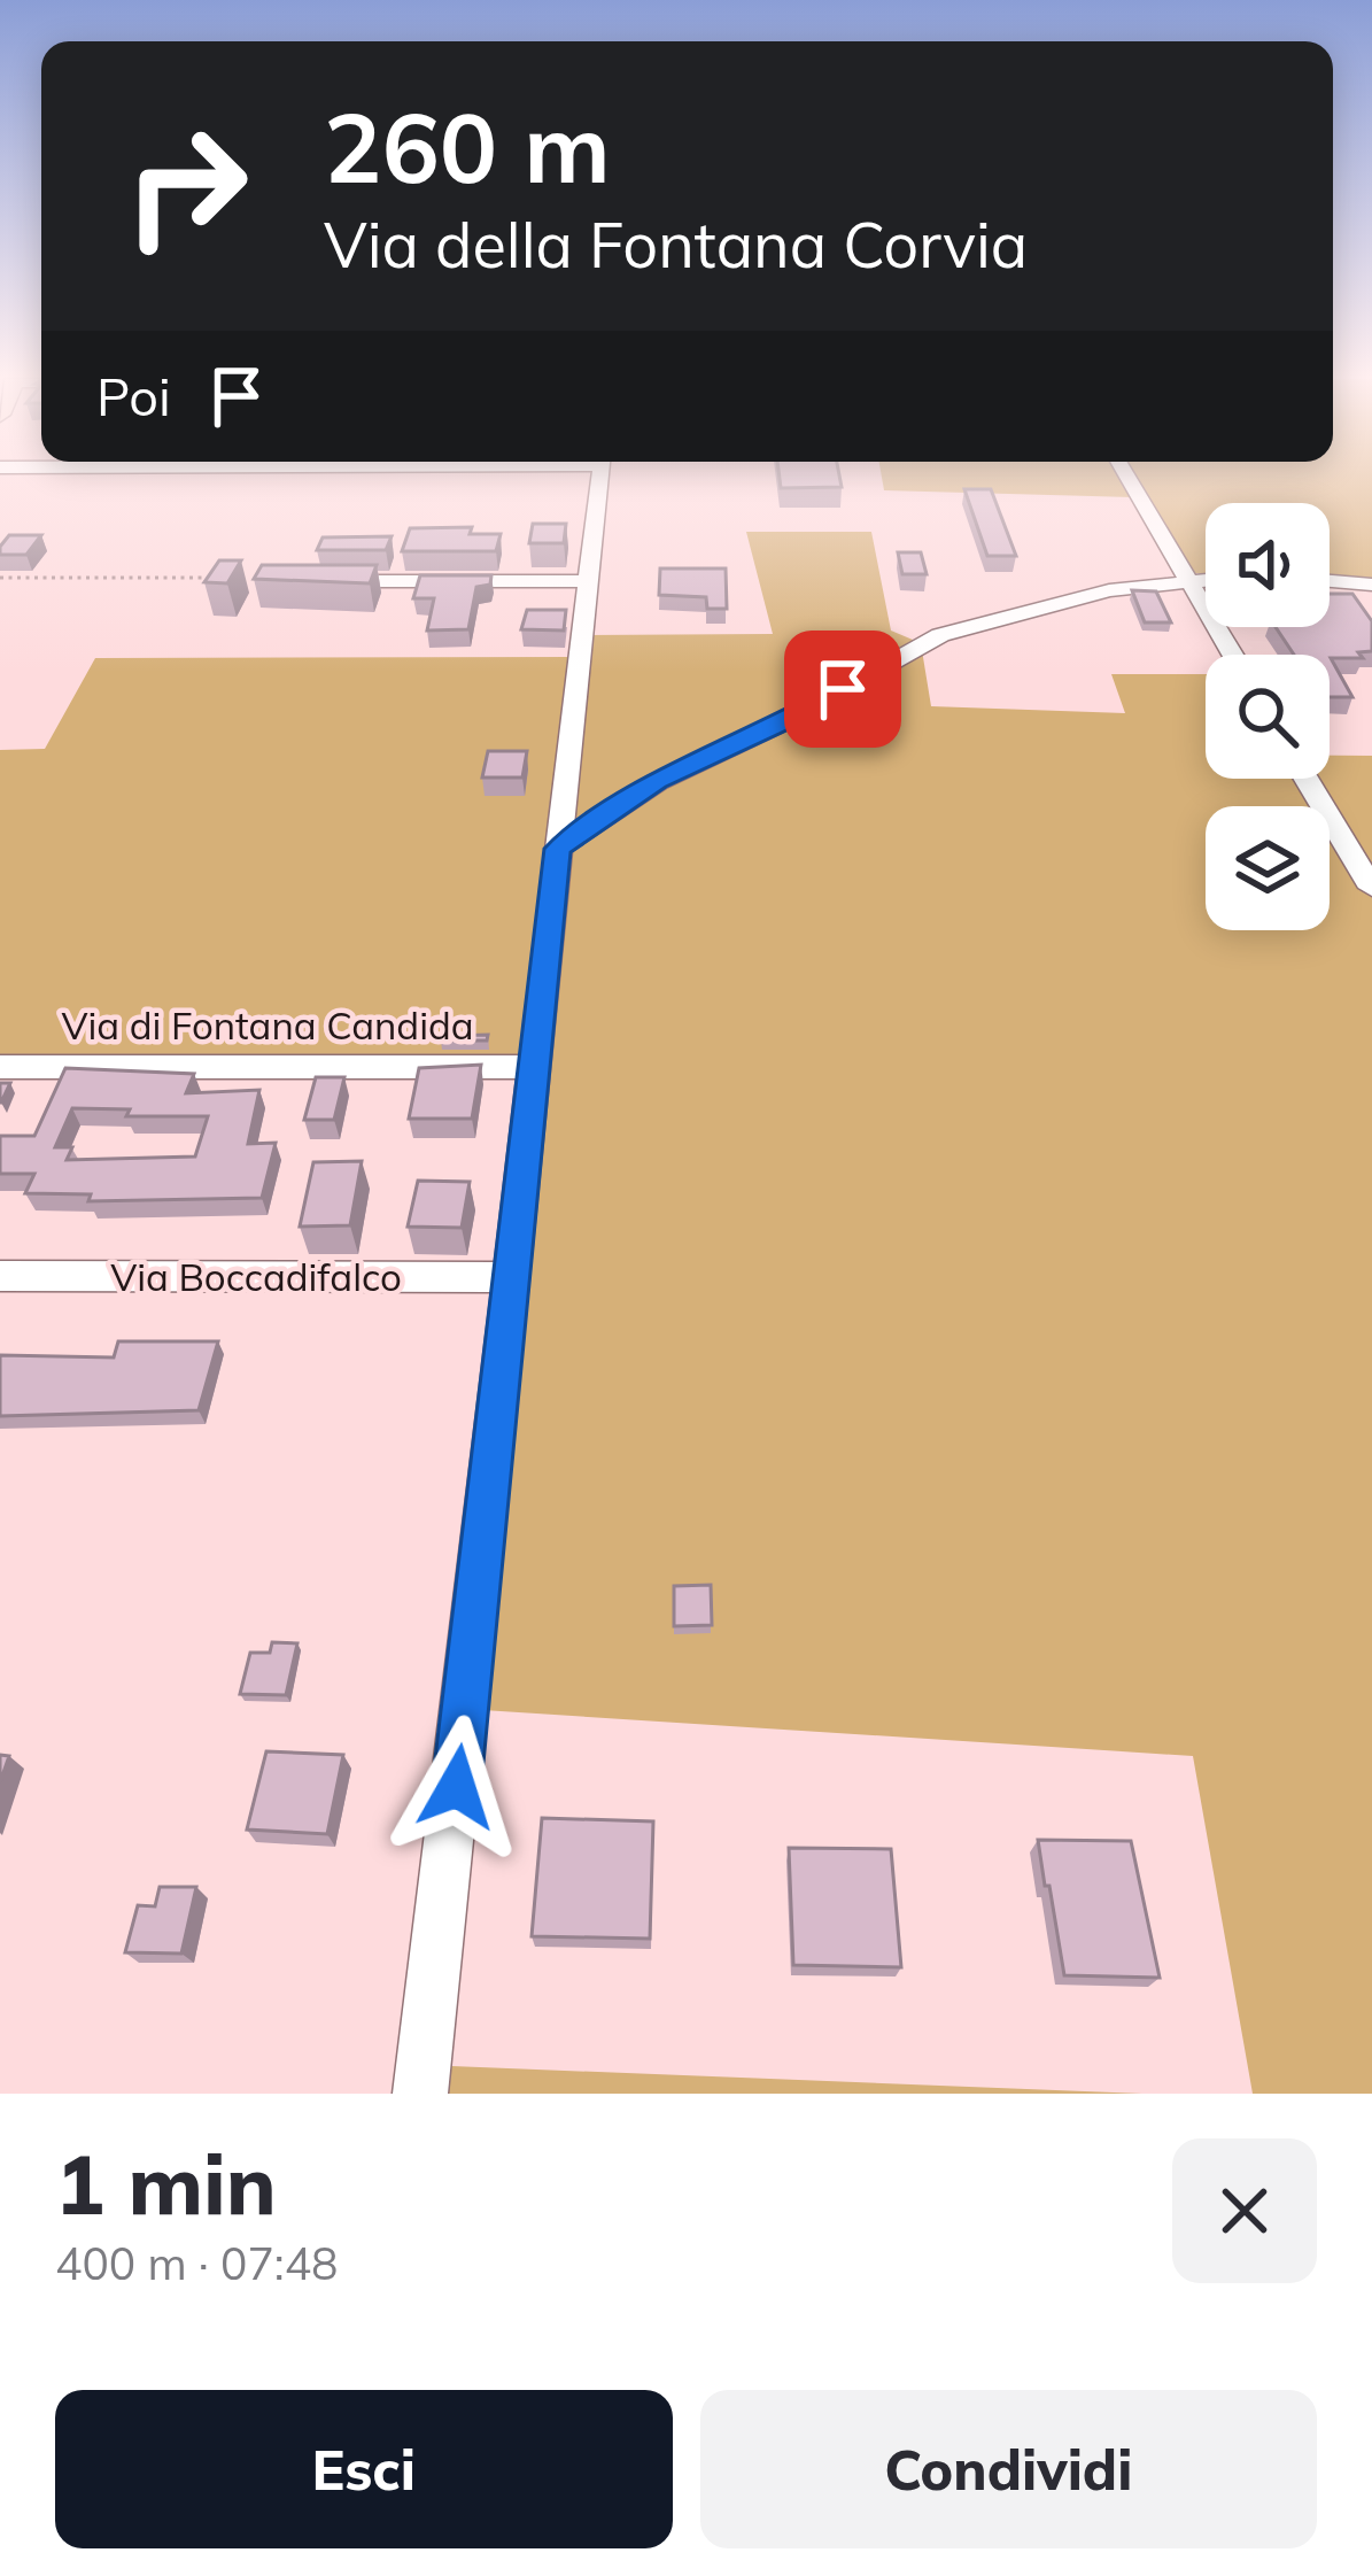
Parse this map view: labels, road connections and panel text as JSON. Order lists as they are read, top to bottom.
{
  "streets": {
    "street": ["Via di Fontana Candida", "Via Boccadifalco"]
  },
  "page": {
    "turn": ["260 m", "Via della Fontana Corvia"],
    "then": "Poi",
    "heading": ["1 min", "400 m · 07:48"],
    "buttons": ["Esci", "Condividi"]
  }
}
